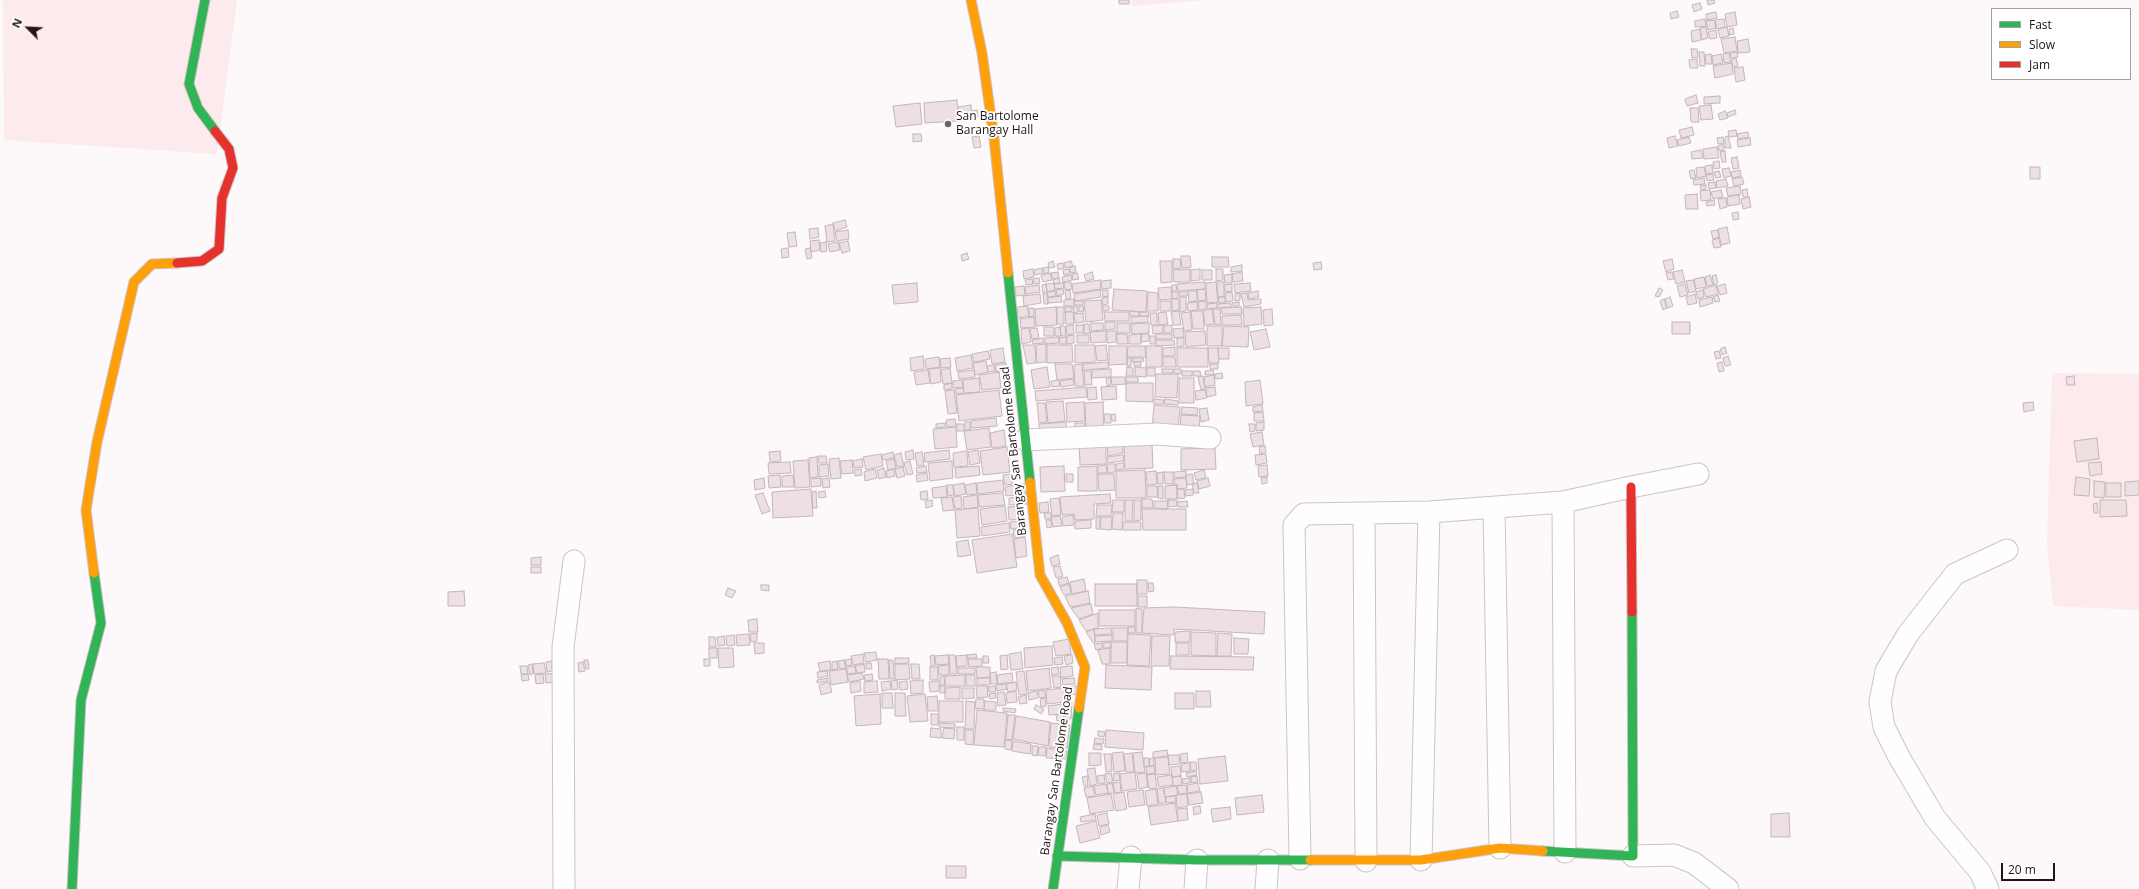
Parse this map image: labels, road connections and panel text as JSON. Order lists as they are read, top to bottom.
{
  "streets": {
    "street": ["Barangay San Bartolome Road"]
  },
  "places": ["San Bartolome Barangay Hall"],
  "legend": ["Fast", "Slow", "Jam"],
  "scale_bar": "20 m",
  "north": "top left"
}
